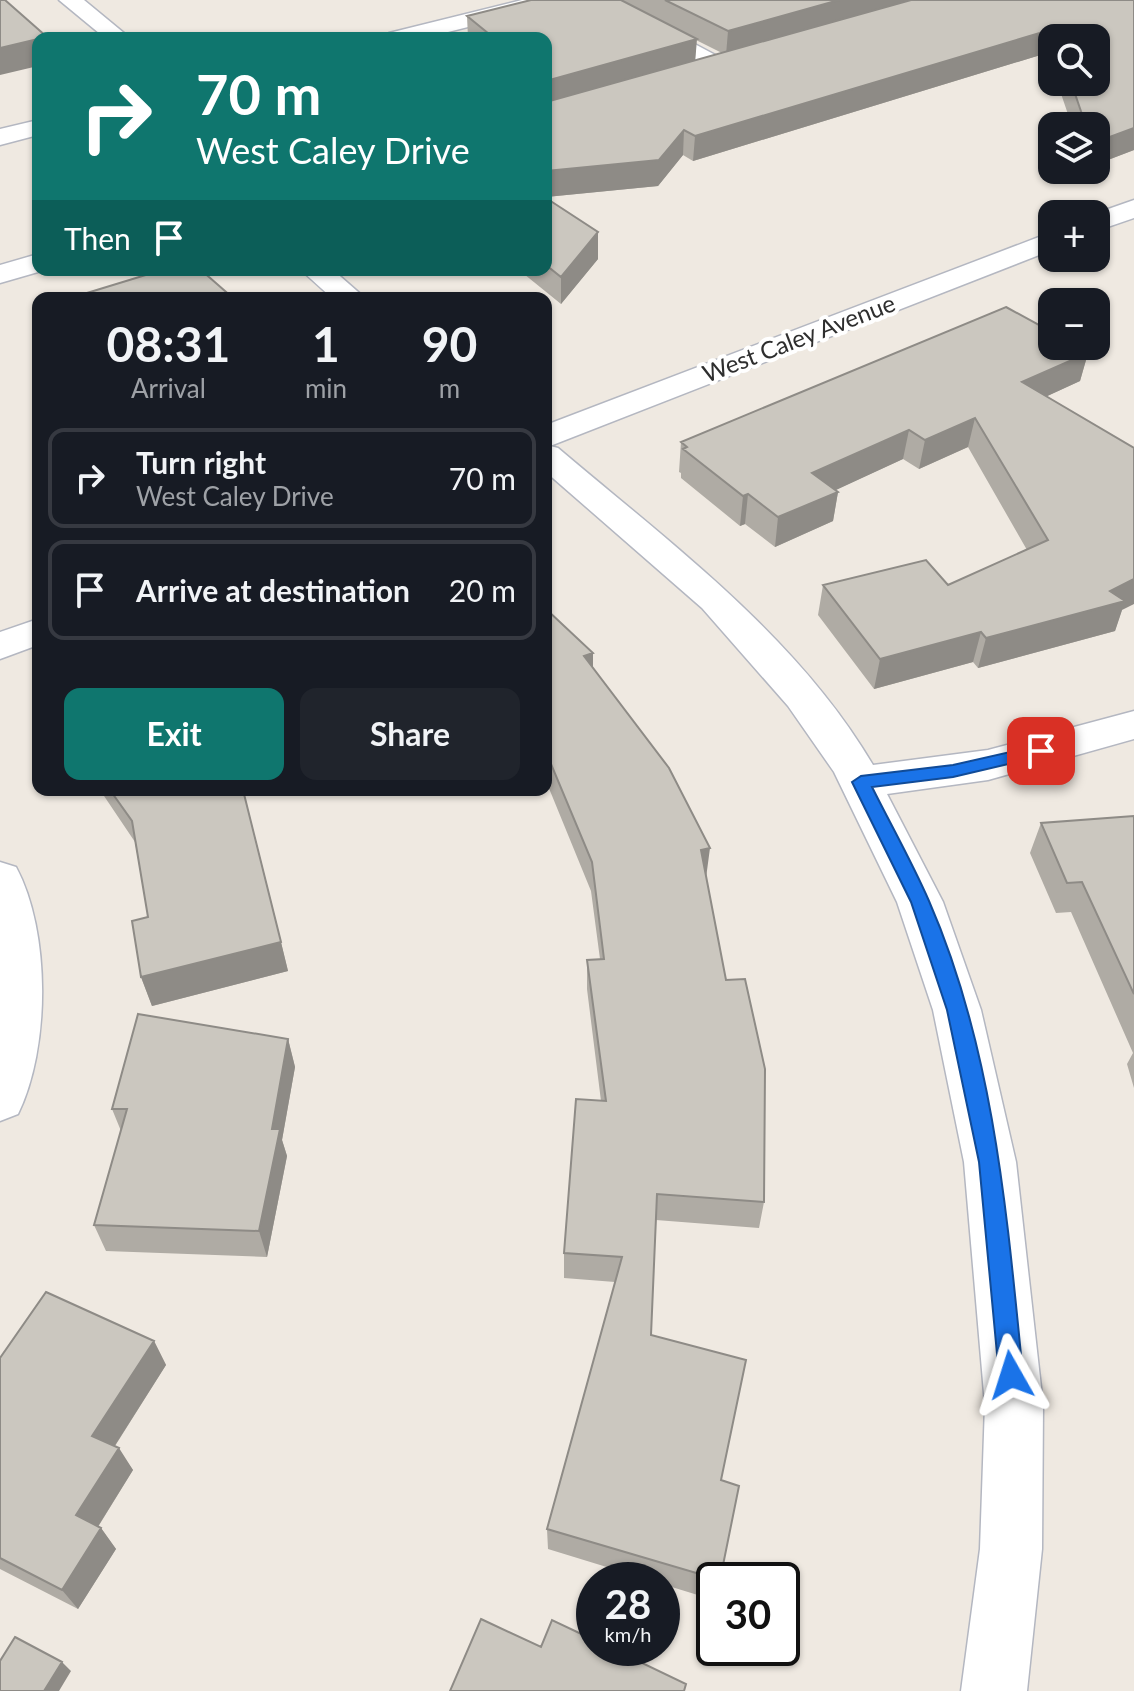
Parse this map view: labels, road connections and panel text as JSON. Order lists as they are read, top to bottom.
{
  "streets": {
    "street": ["West Caley Avenue"]
  },
  "page": {
    "map_buttons": ["+", "−"],
    "turn": ["70 m", "West Caley Drive"],
    "then": "Then",
    "eta": [
      "08:31",
      "Arrival",
      "1",
      "min",
      "90",
      "m"
    ],
    "list": [
      {
        "name": "Turn right",
        "note": "West Caley Drive",
        "value": "70 m"
      },
      {
        "name": "Arrive at destination",
        "value": "20 m"
      }
    ],
    "buttons": ["Exit", "Share"],
    "speed": "28 km/h",
    "limit": "30"
  }
}
